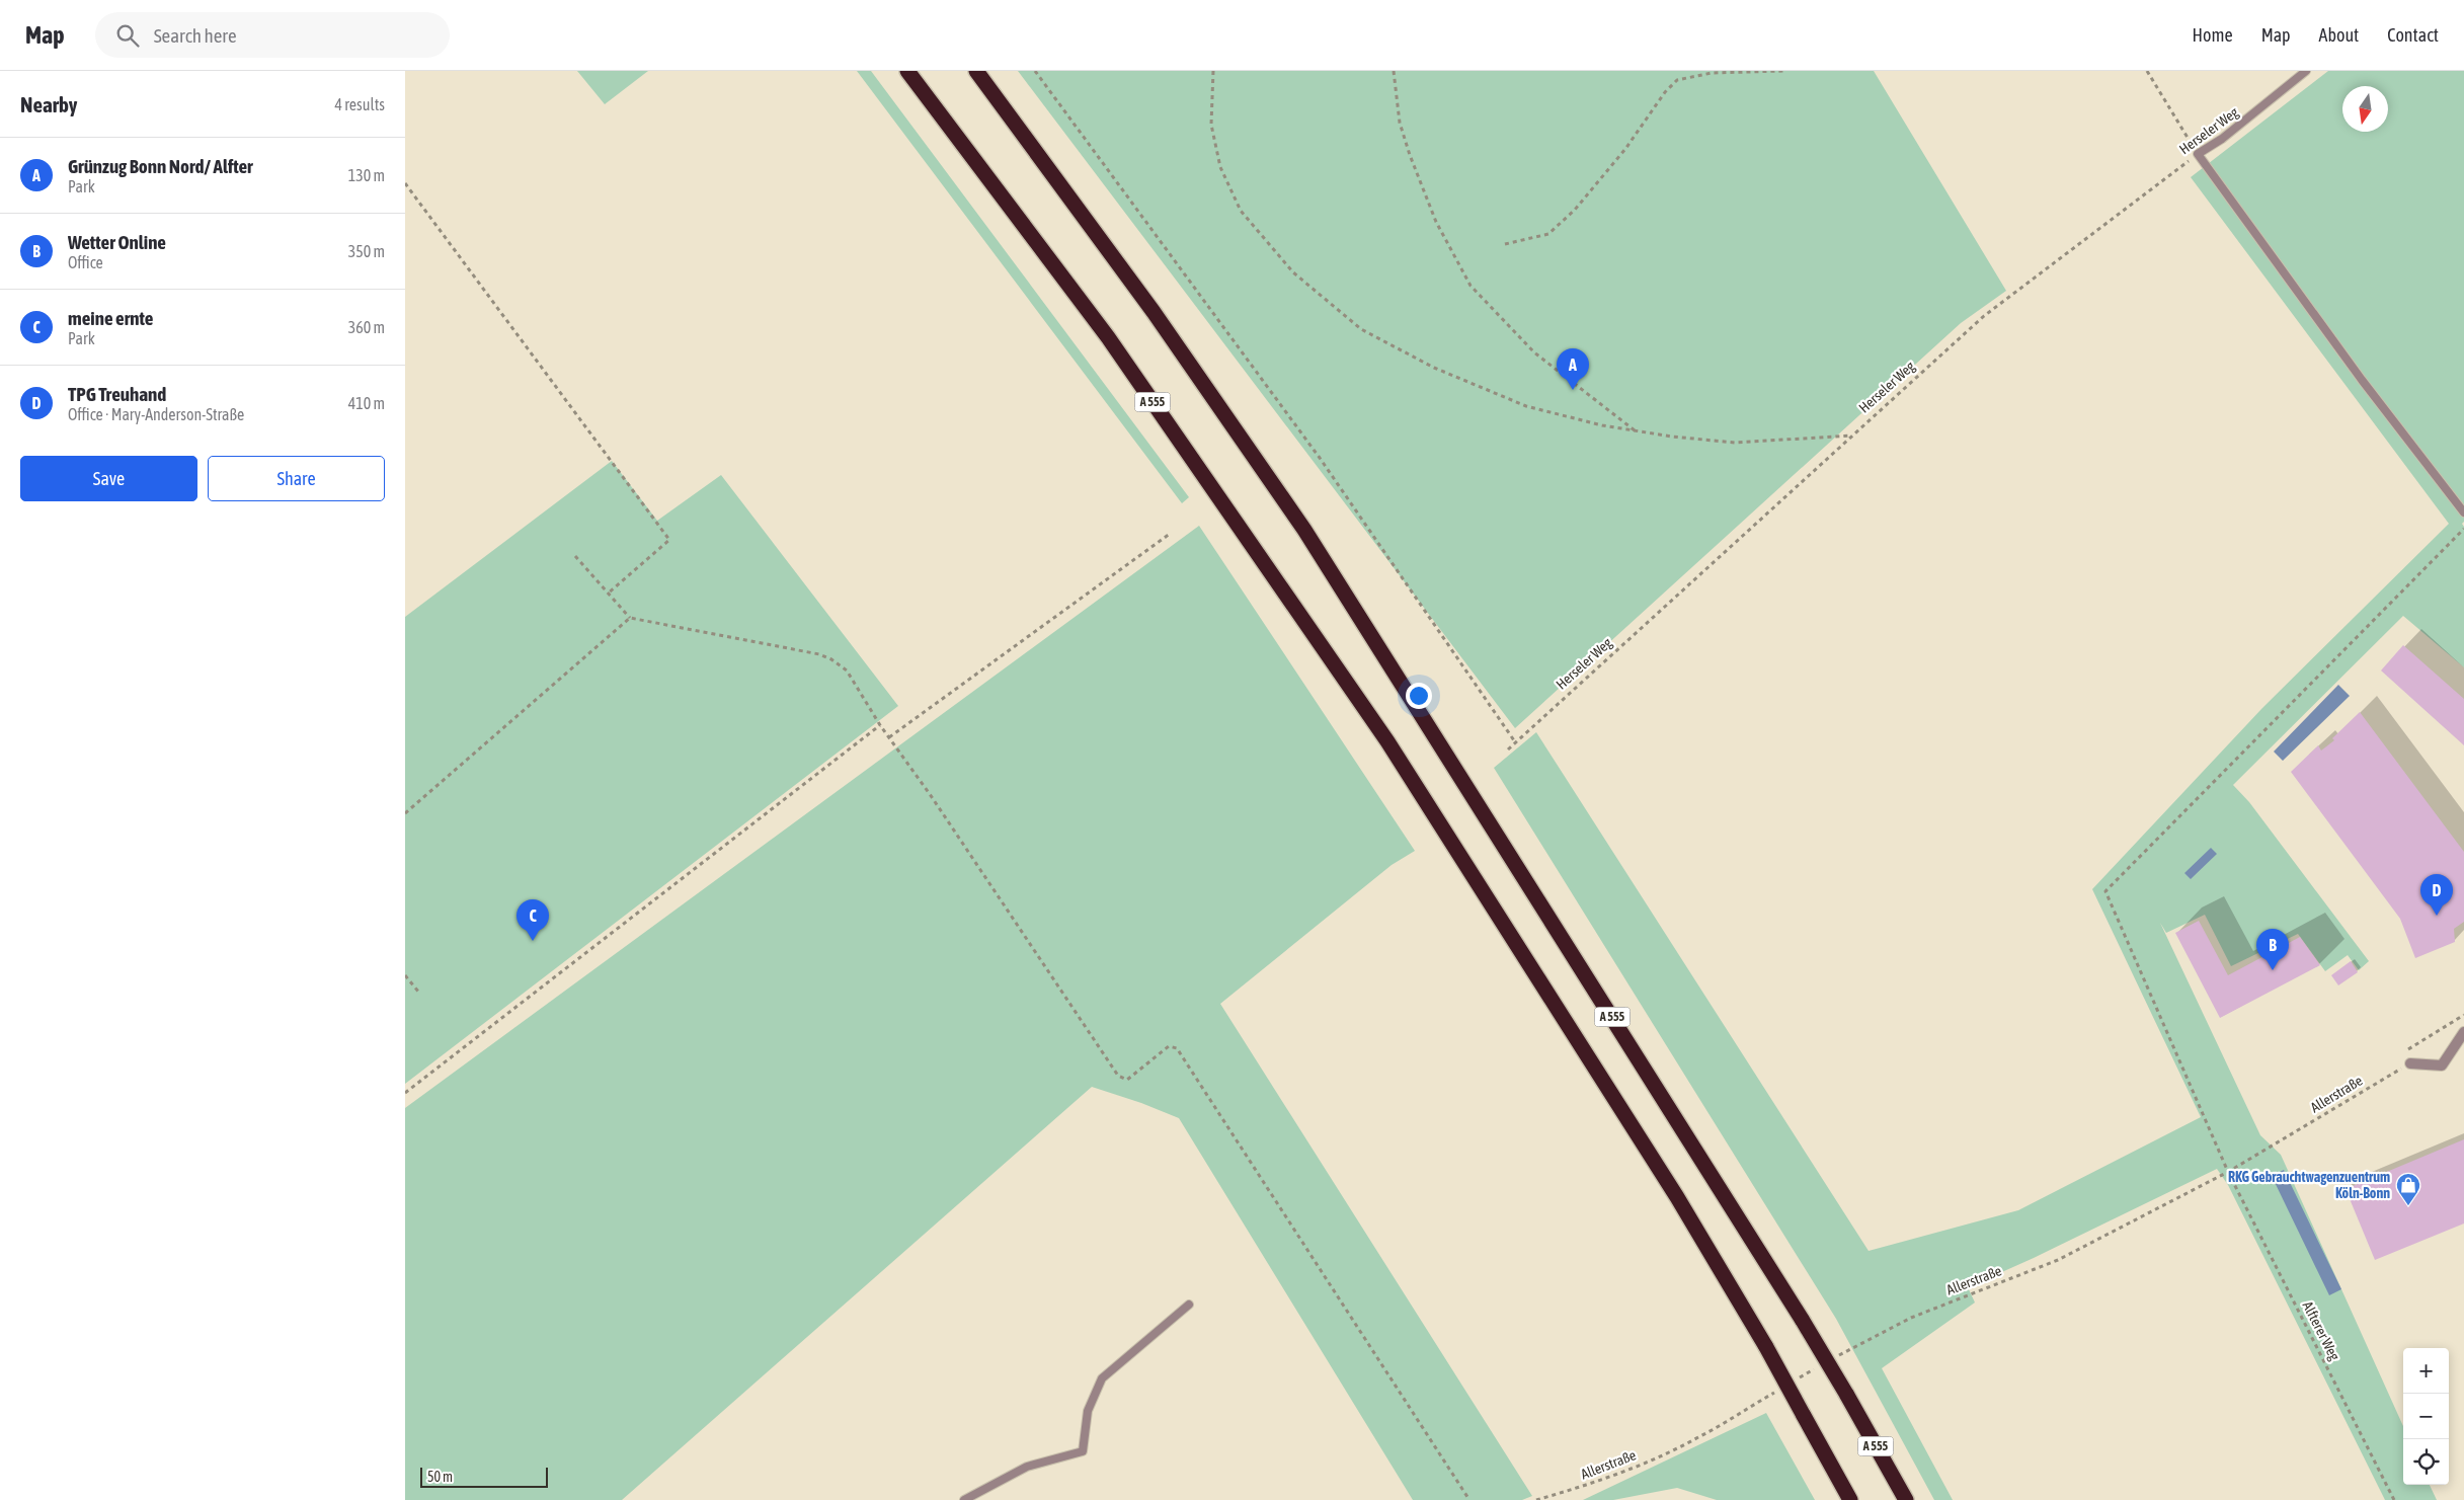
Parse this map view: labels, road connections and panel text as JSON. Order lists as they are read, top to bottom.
{
  "streets": {
    "highway": ["A 555"],
    "lane": ["Herseler Weg"],
    "path": ["Allerstraße", "Alfterer Weg"]
  },
  "crossings": [
    ["Allerstraße", "Alfterer Weg"]
  ],
  "places": {
    "shop": ["RKG Gebrauchtwagenzuentrum Köln-Bonn"]
  },
  "scale_bar": "50 m",
  "north": "bottom",
  "page": {
    "header": "Map",
    "search": "Search here",
    "nav": [
      "Home",
      "Map",
      "About",
      "Contact"
    ],
    "heading": ["Nearby", "4 results"],
    "list": [
      {
        "mark": "A",
        "name": "Grünzug Bonn Nord/ Alfter",
        "note": "Park",
        "value": "130 m"
      },
      {
        "mark": "B",
        "name": "Wetter Online",
        "note": "Office",
        "value": "350 m"
      },
      {
        "mark": "C",
        "name": "meine ernte",
        "note": "Park",
        "value": "360 m"
      },
      {
        "mark": "D",
        "name": "TPG Treuhand",
        "note": "Office · Mary-Anderson-Straße",
        "value": "410 m"
      }
    ],
    "pins": [
      "A",
      "D",
      "C",
      "B"
    ],
    "buttons": ["Save", "Share"],
    "map_buttons": ["+", "−"],
    "scale": "50 m"
  }
}
